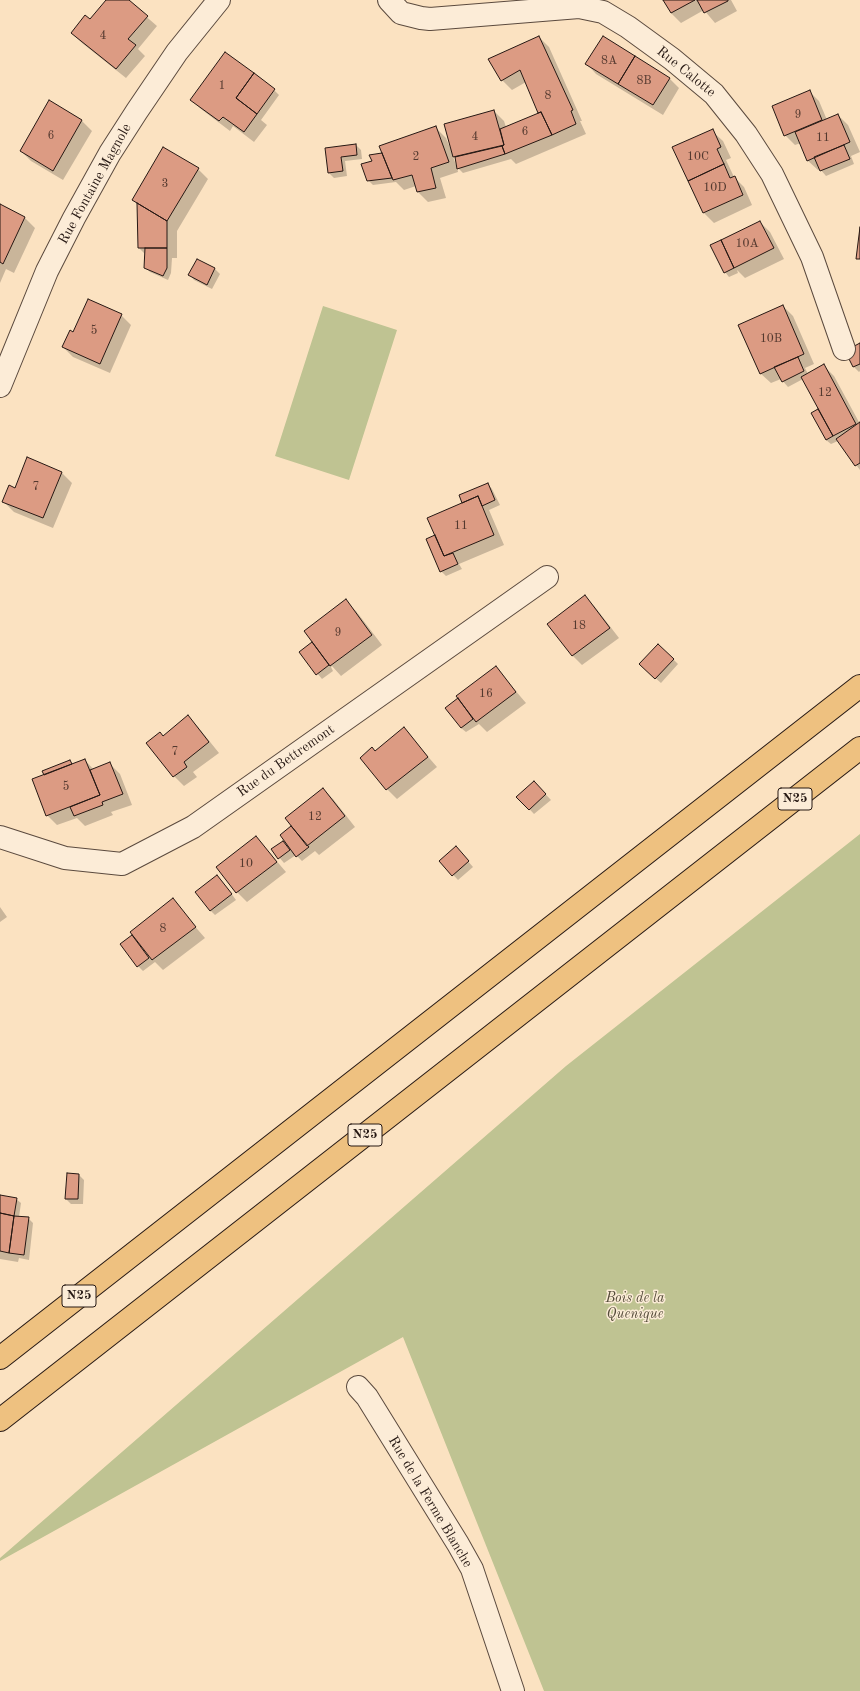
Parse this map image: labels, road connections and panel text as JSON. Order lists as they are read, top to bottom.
{
  "streets": {
    "highway": ["N25"],
    "street": [
      "Rue Calotte",
      "Rue Fontaine Magnole",
      "Rue du Bettremont",
      "Rue de la Ferme Blanche"
    ]
  },
  "parks": ["Bois de la Quenique"],
  "house_numbers": [
    "4",
    "8A",
    "8B",
    "1",
    "8",
    "9",
    "6",
    "6",
    "4",
    "11",
    "2",
    "10C",
    "3",
    "10D",
    "10A",
    "5",
    "10B",
    "12",
    "7",
    "11",
    "18",
    "9",
    "16",
    "7",
    "5",
    "12",
    "10",
    "8"
  ]
}
